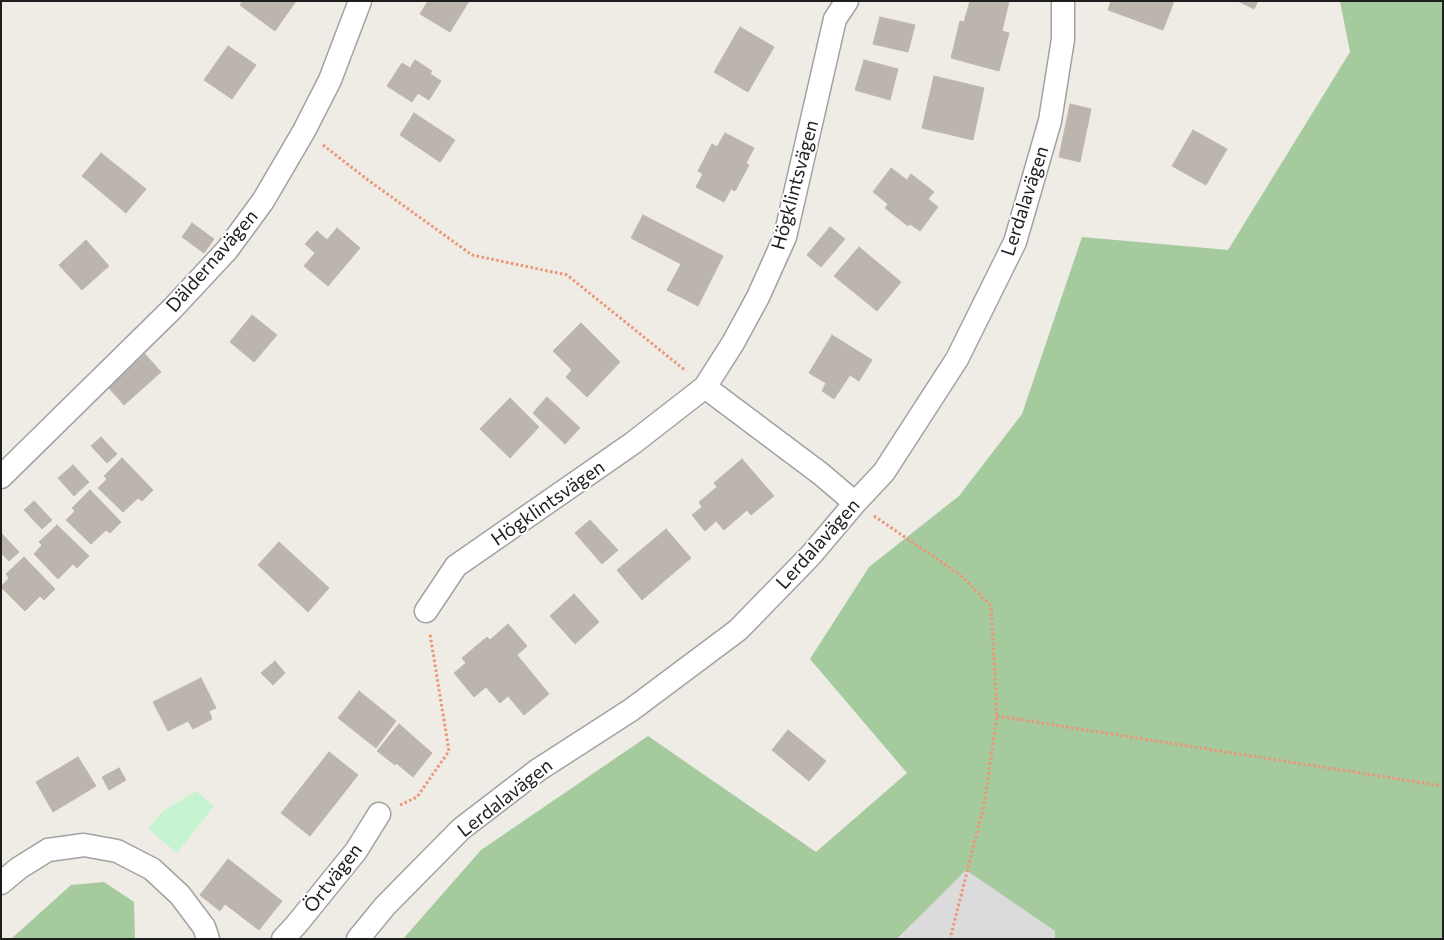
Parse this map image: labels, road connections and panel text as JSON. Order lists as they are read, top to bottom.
{
  "streets": {
    "street": [
      "Högklintsvägen",
      "Lerdalavägen",
      "Däldernavägen",
      "Örtvägen"
    ]
  }
}
